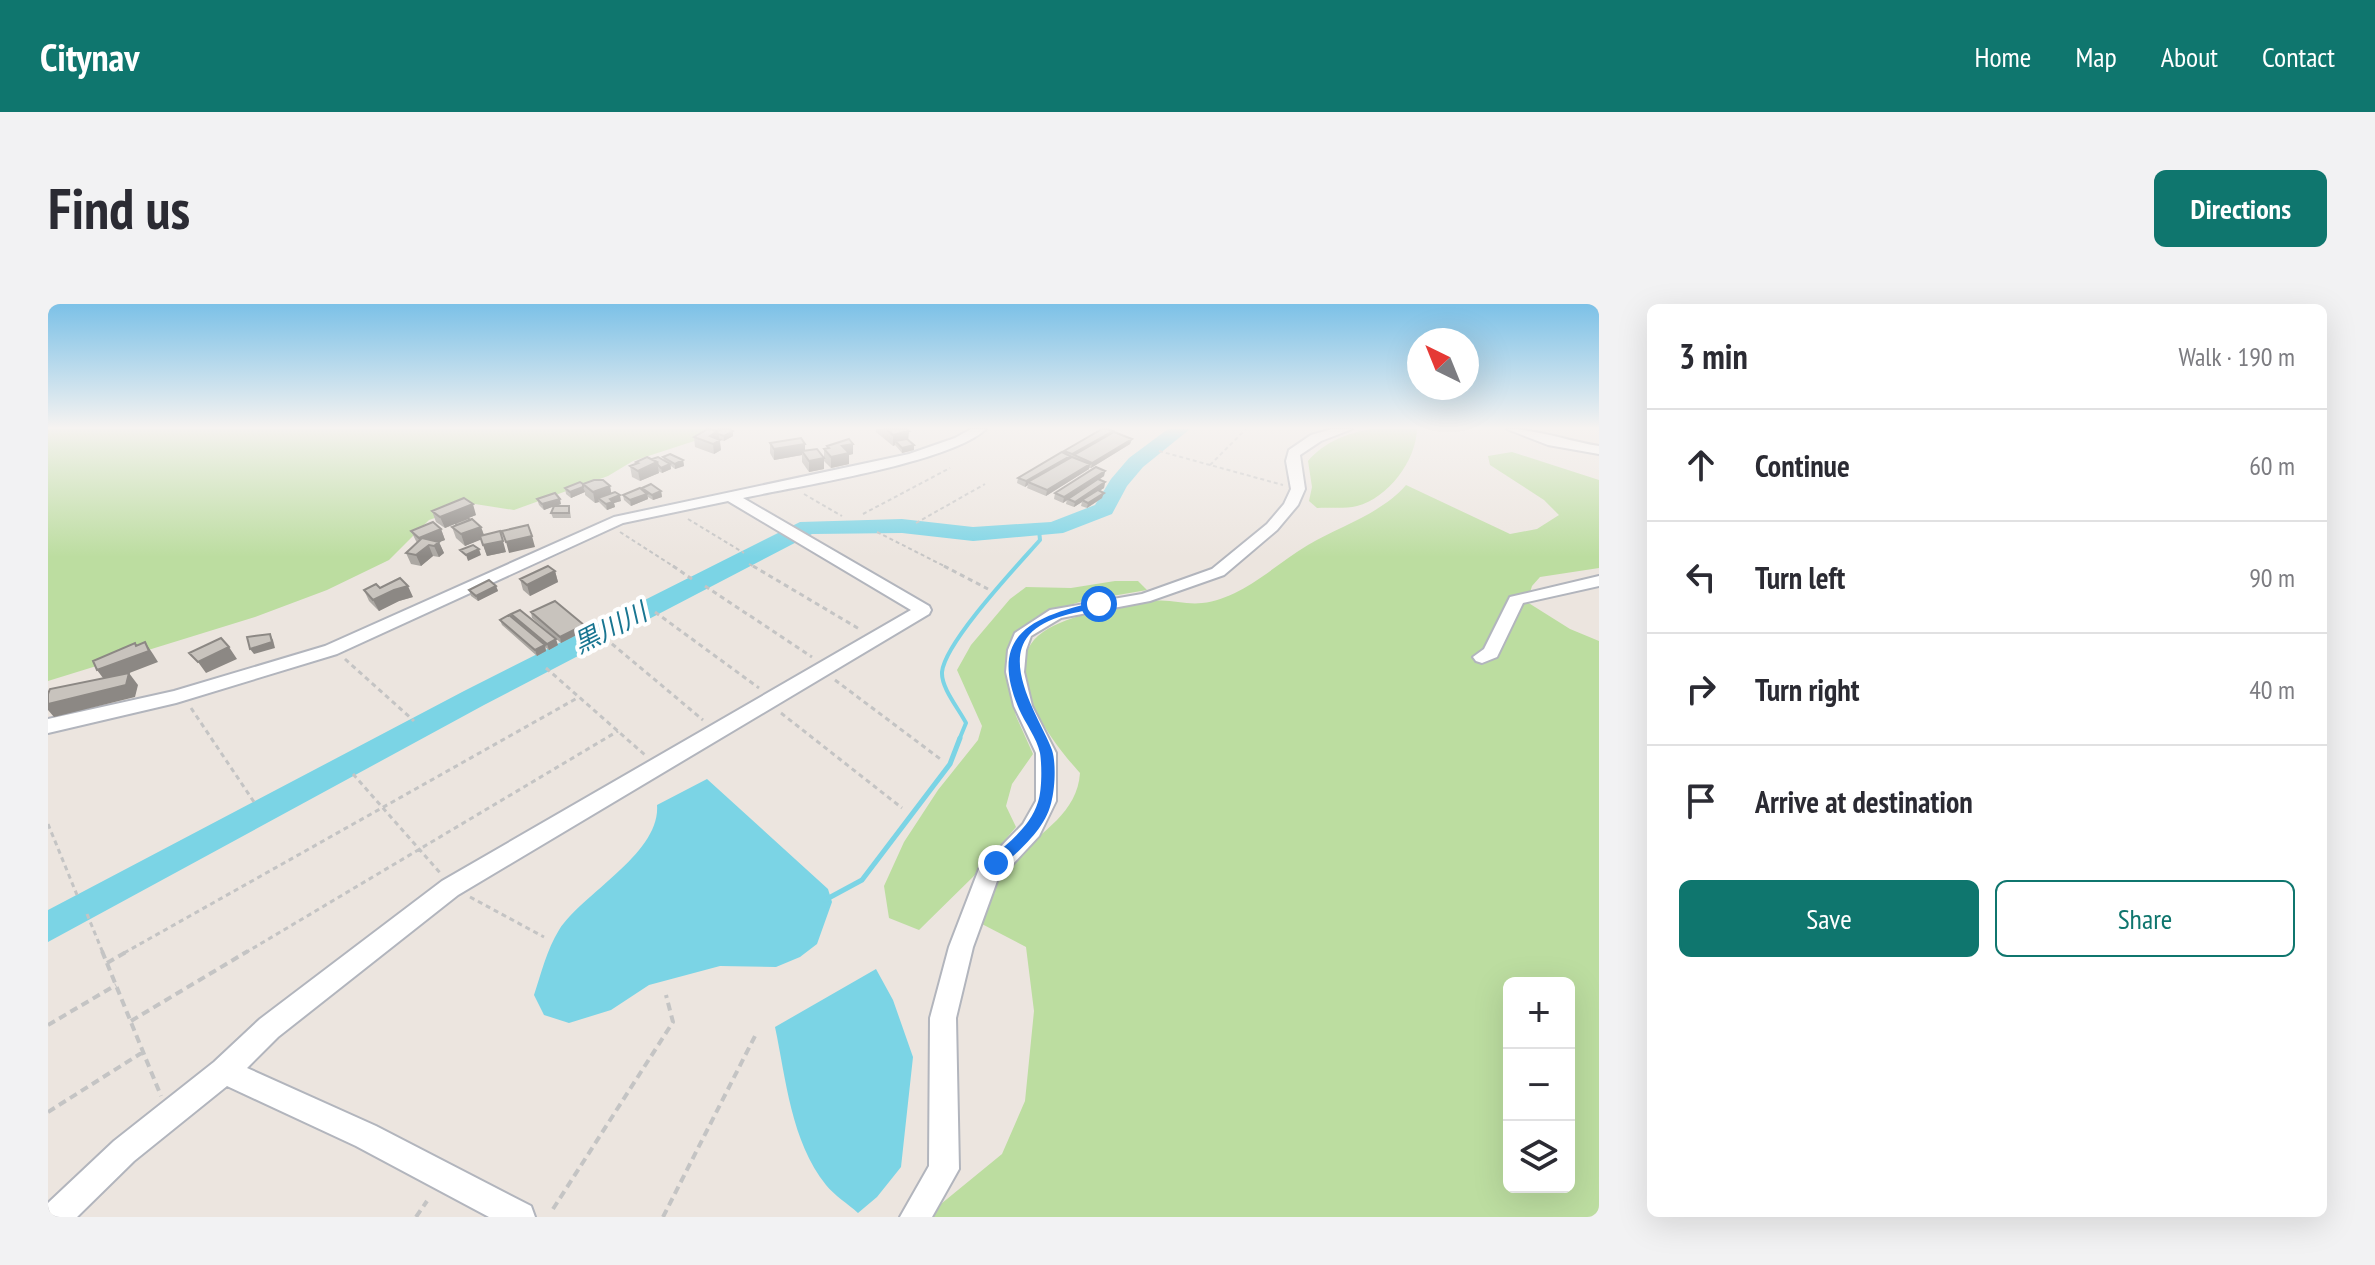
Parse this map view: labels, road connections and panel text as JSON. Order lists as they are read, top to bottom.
{
  "water": ["黒川川"],
  "north": "top left",
  "page": {
    "header": "Citynav",
    "nav": [
      "Home",
      "Map",
      "About",
      "Contact"
    ],
    "buttons": [
      "Directions",
      ["Save", "Share"]
    ],
    "title": "Find us",
    "heading": ["3 min", "Walk · 190 m"],
    "list": [
      ["Continue", "60 m"],
      ["Turn left", "90 m"],
      ["Turn right", "40 m"],
      "Arrive at destination"
    ],
    "map_buttons": ["+", "−"]
  }
}
